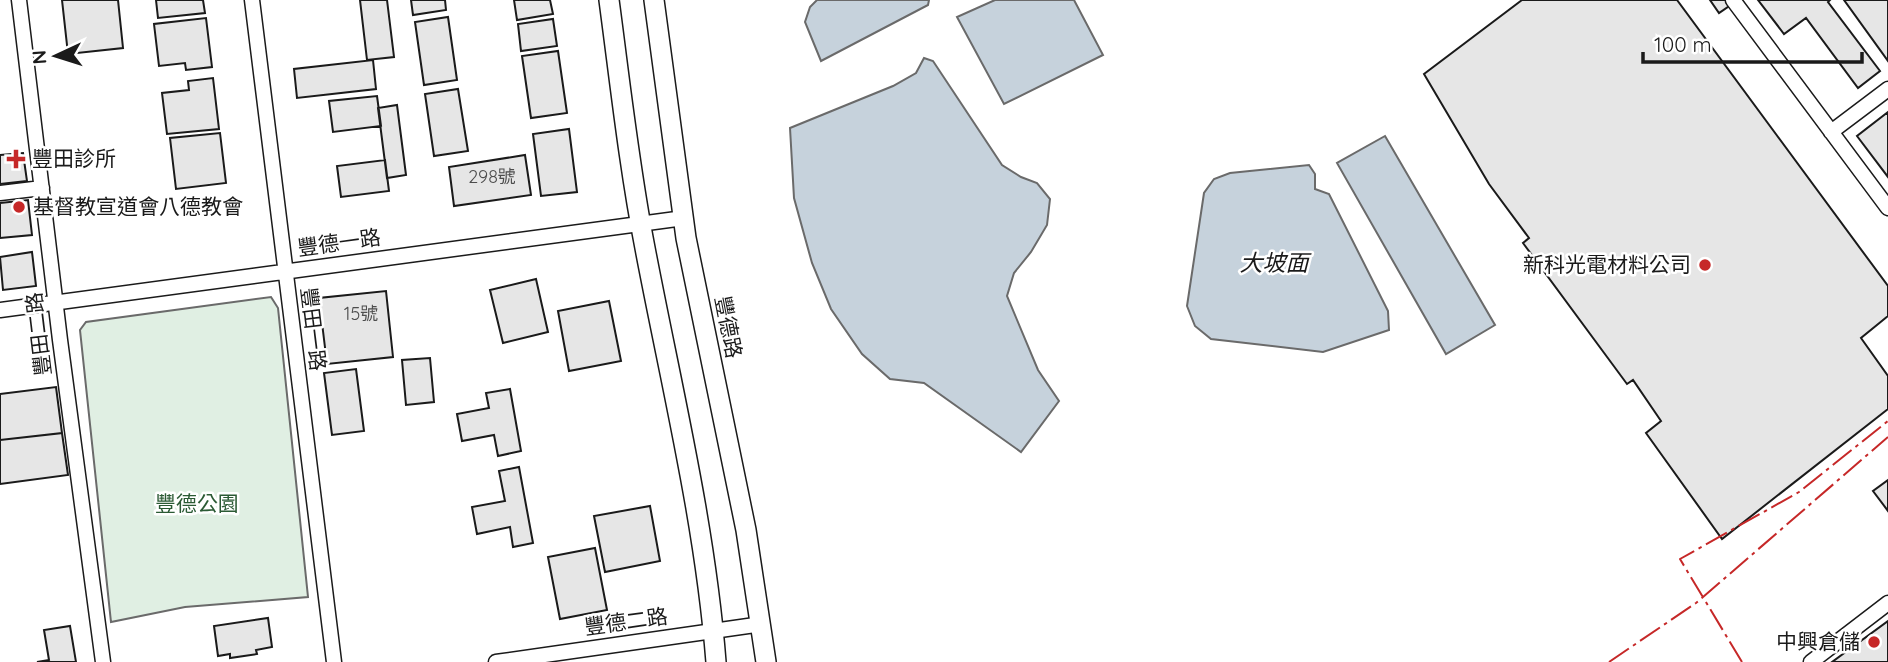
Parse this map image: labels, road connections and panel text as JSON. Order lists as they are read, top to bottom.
{
  "streets": {
    "main road": ["豐德路"],
    "street": [
      "豐德一路",
      "豐田一路",
      "豐田二路",
      "豐德二路"
    ]
  },
  "crossings": [
    ["豐德一路", "豐德路"],
    ["豐德一路", "豐田一路"],
    ["豐德一路", "豐田二路"],
    ["豐德路", "豐德二路"]
  ],
  "water": ["大坡面"],
  "parks": ["豐德公園"],
  "places": {
    "health": ["豐田診所"],
    "other": ["基督教宣道會八德教會", "新科光電材料公司", "中興倉儲"]
  },
  "house_numbers": ["298號", "15號"],
  "scale_bar": "100 m",
  "north": "left"
}
